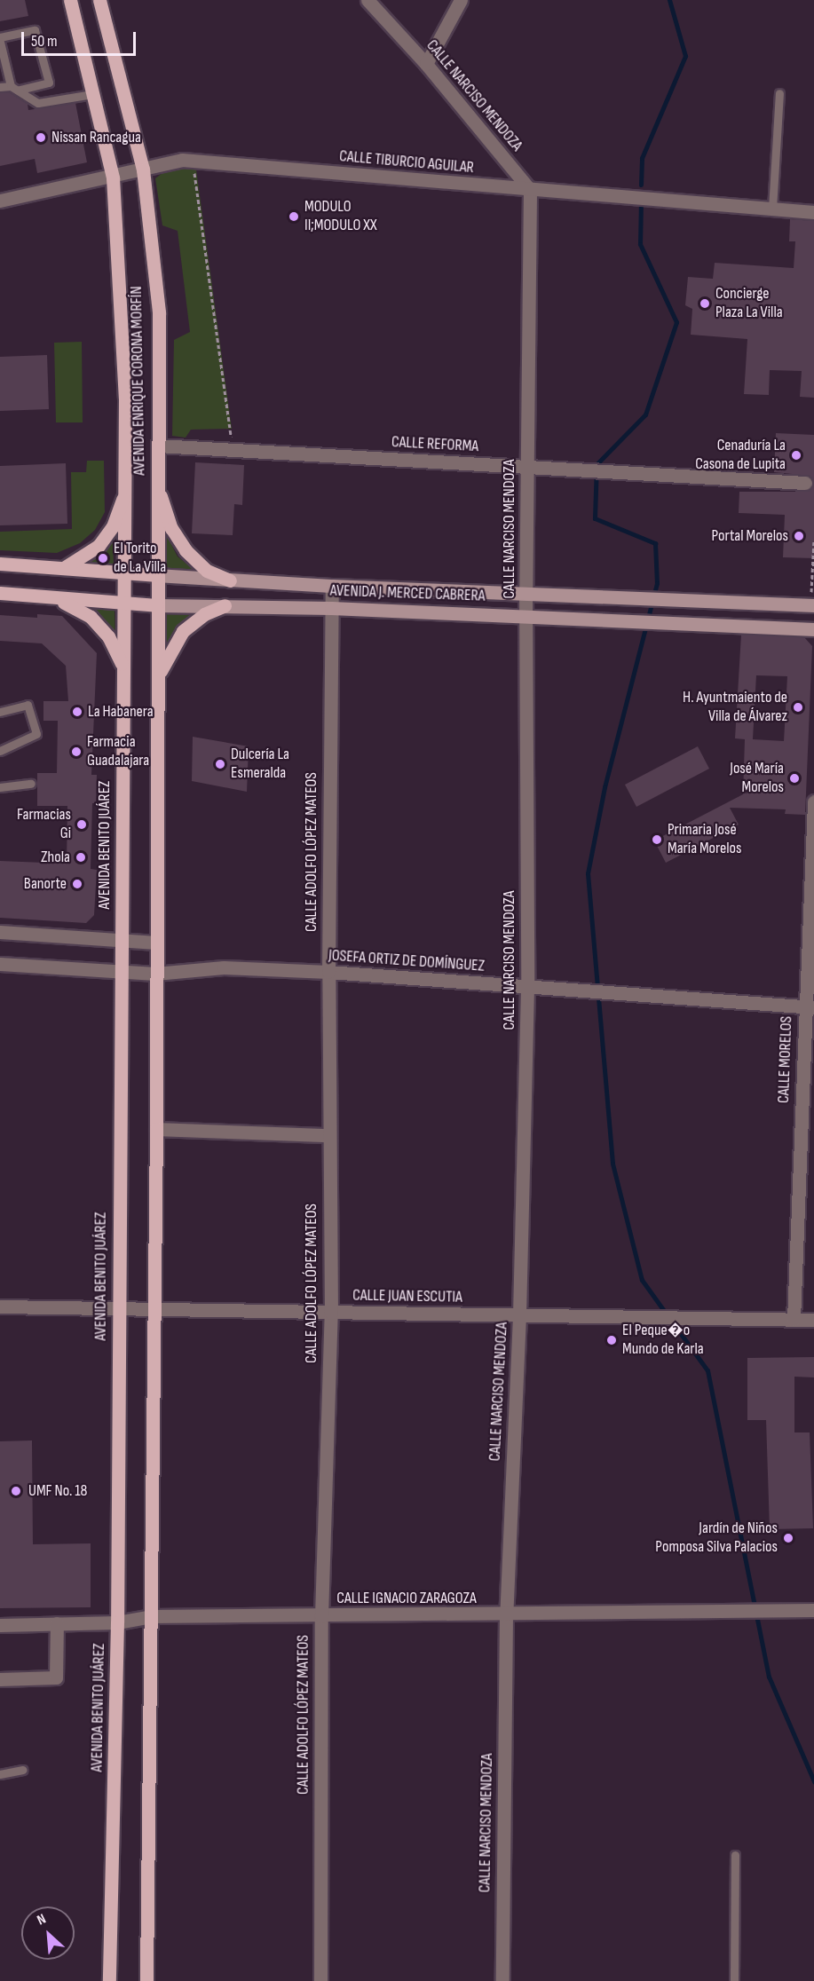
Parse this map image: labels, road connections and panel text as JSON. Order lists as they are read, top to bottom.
{
  "streets": {
    "main road": ["AVENIDA ENRIQUE CORONA MORFÍN", "AVENIDA J. MERCED CABRERA", "AVENIDA BENITO JUÁREZ"],
    "street": [
      "CALLE NARCISO MENDOZA",
      "CALLE TIBURCIO AGUILAR",
      "CALLE REFORMA",
      "CALLE ADOLFO LÓPEZ MATEOS",
      "JOSEFA ORTIZ DE DOMÍNGUEZ",
      "CALLE MORELOS",
      "CALLE JUAN ESCUTIA",
      "CALLE IGNACIO ZARAGOZA"
    ]
  },
  "crossings": [
    ["CALLE NARCISO MENDOZA", "CALLE TIBURCIO AGUILAR"],
    ["CALLE NARCISO MENDOZA", "CALLE REFORMA"],
    ["CALLE NARCISO MENDOZA", "AVENIDA J. MERCED CABRERA"],
    ["CALLE NARCISO MENDOZA", "JOSEFA ORTIZ DE DOMÍNGUEZ"],
    ["CALLE NARCISO MENDOZA", "CALLE JUAN ESCUTIA"],
    ["CALLE NARCISO MENDOZA", "CALLE IGNACIO ZARAGOZA"],
    ["CALLE TIBURCIO AGUILAR", "AVENIDA ENRIQUE CORONA MORFÍN"],
    ["AVENIDA ENRIQUE CORONA MORFÍN", "CALLE REFORMA"],
    ["AVENIDA ENRIQUE CORONA MORFÍN", "AVENIDA J. MERCED CABRERA"],
    ["AVENIDA ENRIQUE CORONA MORFÍN", "AVENIDA BENITO JUÁREZ"],
    ["AVENIDA J. MERCED CABRERA", "AVENIDA BENITO JUÁREZ"],
    ["AVENIDA J. MERCED CABRERA", "CALLE ADOLFO LÓPEZ MATEOS"],
    ["AVENIDA BENITO JUÁREZ", "JOSEFA ORTIZ DE DOMÍNGUEZ"],
    ["AVENIDA BENITO JUÁREZ", "CALLE JUAN ESCUTIA"],
    ["AVENIDA BENITO JUÁREZ", "CALLE IGNACIO ZARAGOZA"],
    ["CALLE ADOLFO LÓPEZ MATEOS", "JOSEFA ORTIZ DE DOMÍNGUEZ"],
    ["CALLE ADOLFO LÓPEZ MATEOS", "CALLE JUAN ESCUTIA"],
    ["CALLE ADOLFO LÓPEZ MATEOS", "CALLE IGNACIO ZARAGOZA"],
    ["JOSEFA ORTIZ DE DOMÍNGUEZ", "CALLE MORELOS"],
    ["CALLE MORELOS", "CALLE JUAN ESCUTIA"]
  ],
  "places": [
    "Nissan Rancagua",
    "MODULO II;MODULO XX",
    "Concierge Plaza La Villa",
    "Cenaduría La Casona de Lupita",
    "Portal Morelos",
    "El Torito de La Villa",
    "H. Ayuntmaiento de Villa de Álvarez",
    "La Habanera",
    "Farmacia Guadalajara",
    "Dulcería La Esmeralda",
    "José María Morelos",
    "Farmacias Gi",
    "Primaria José María Morelos",
    "Zhola",
    "Banorte",
    "El Peque�o Mundo de Karla",
    "UMF No. 18",
    "Jardín de Niños Pomposa Silva Palacios"
  ],
  "scale_bar": "50 m",
  "north": "top left"
}
